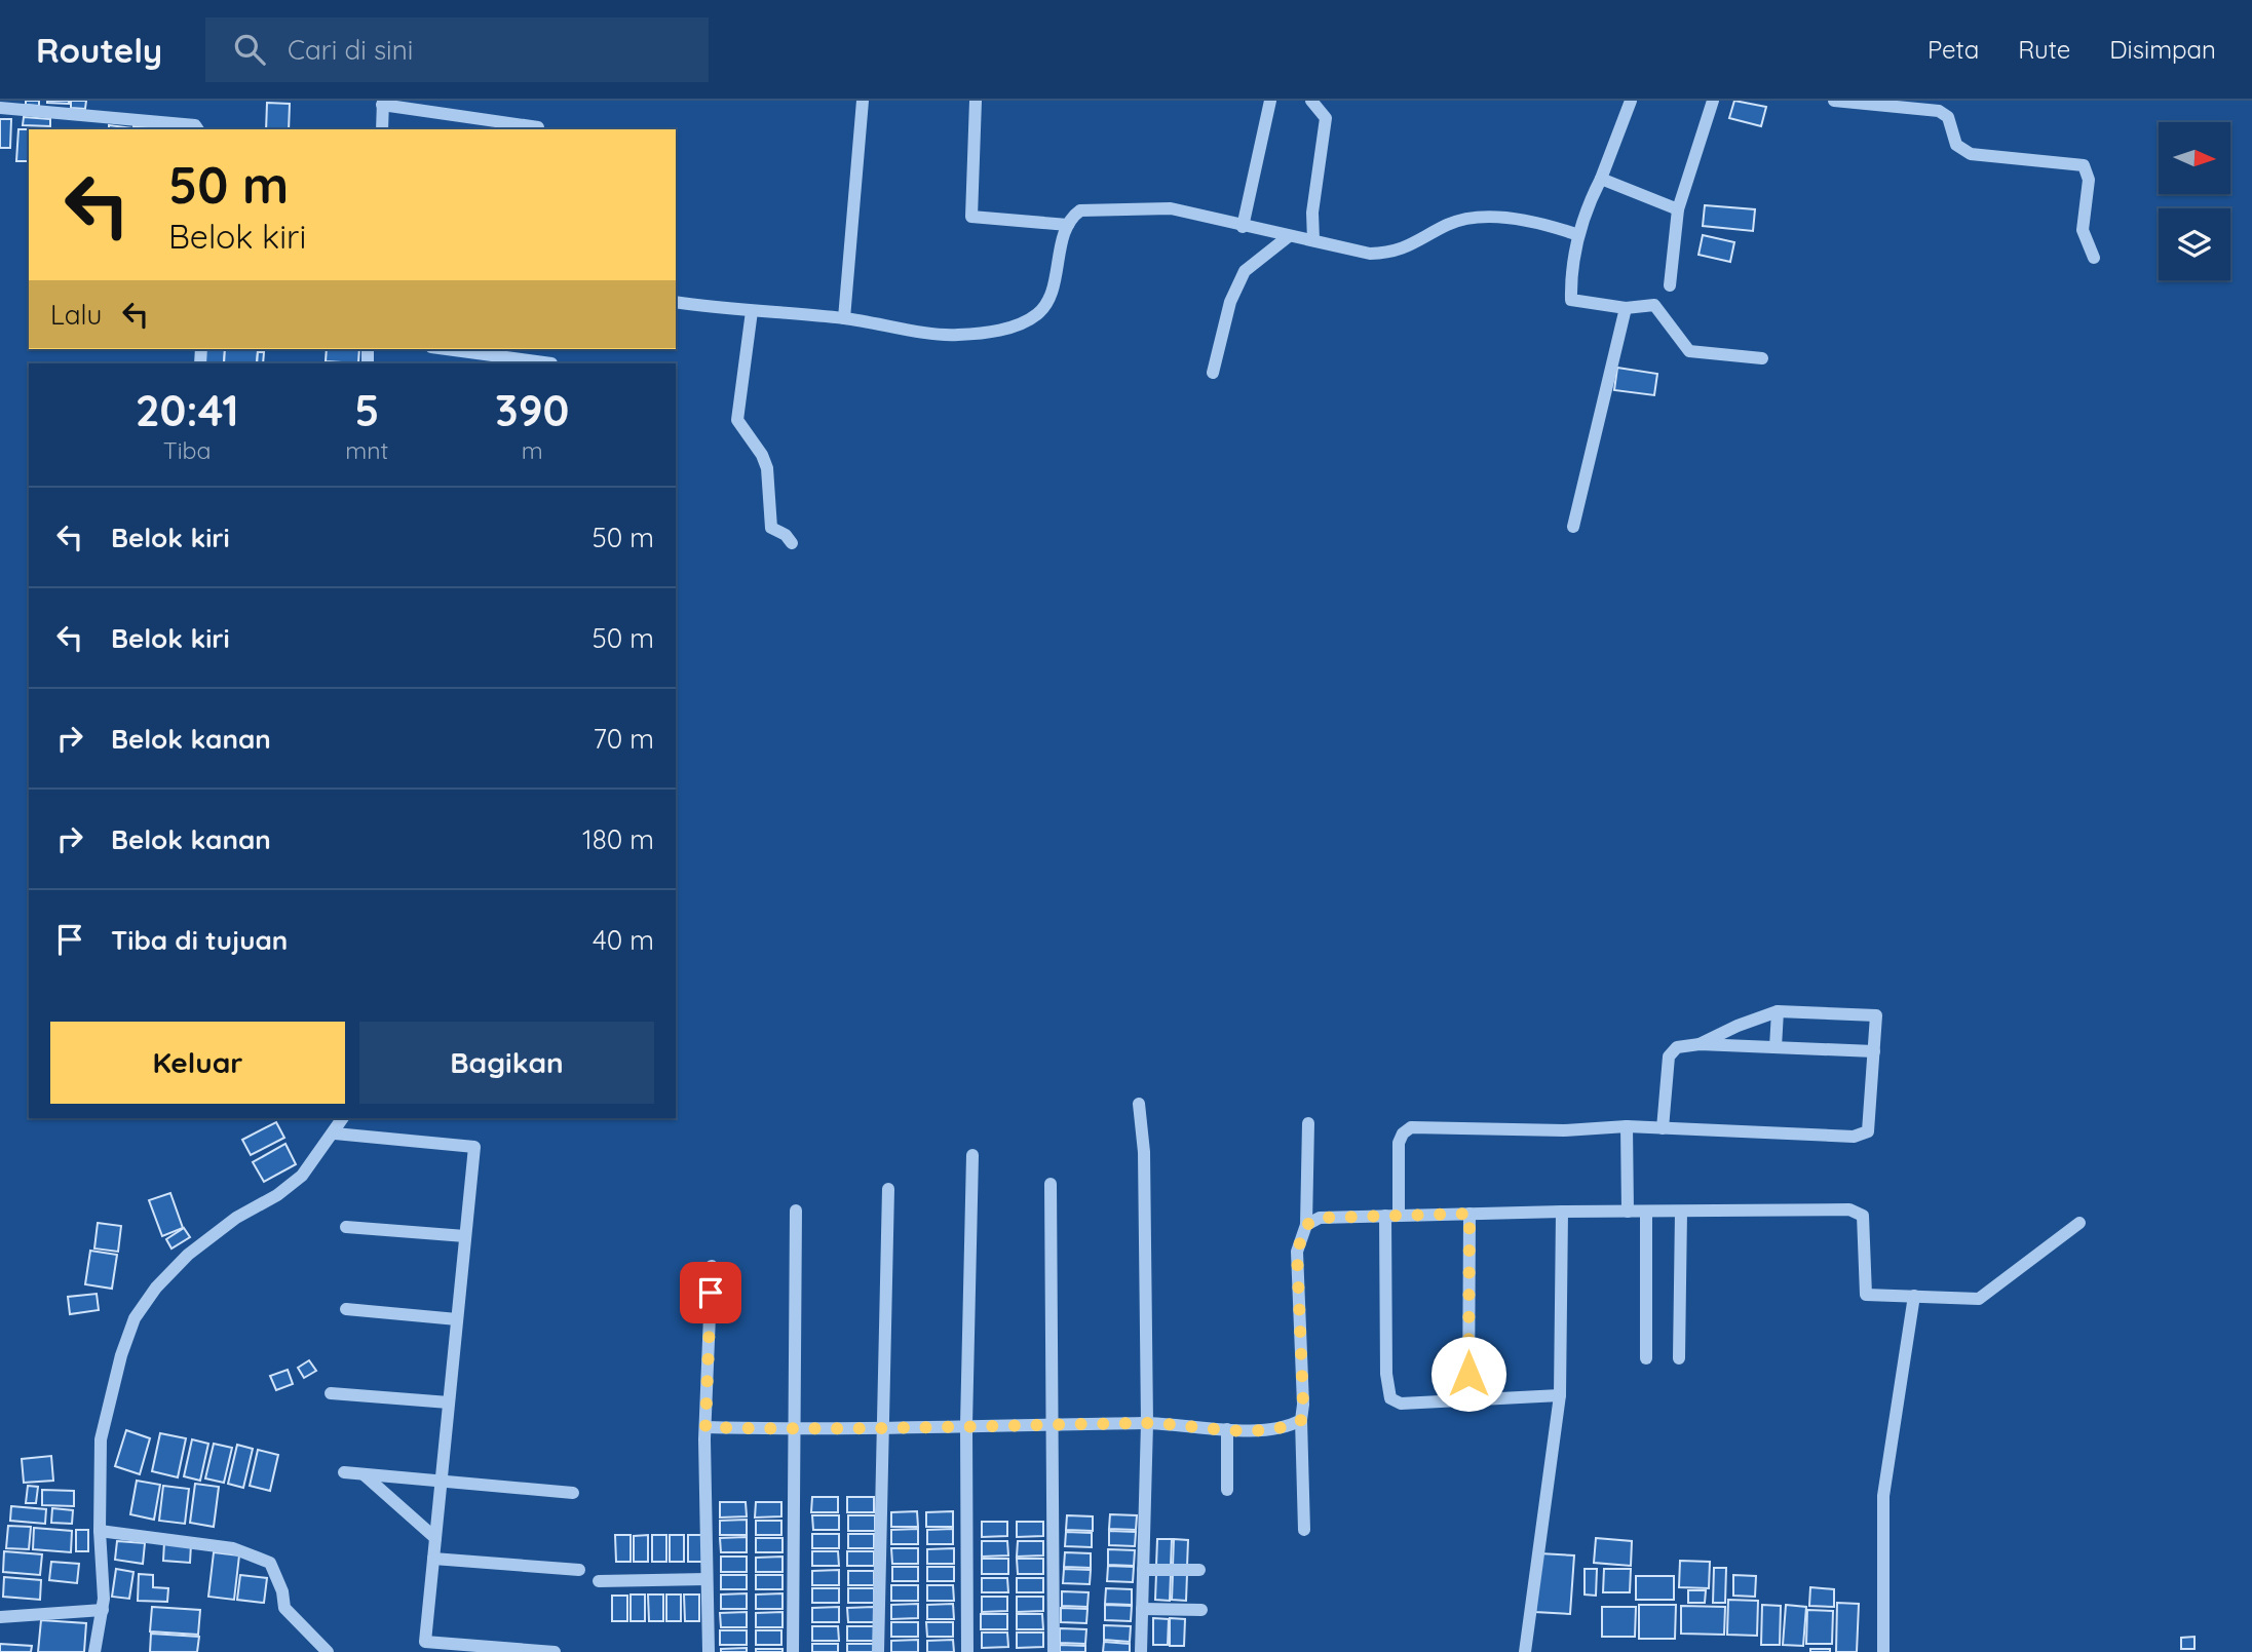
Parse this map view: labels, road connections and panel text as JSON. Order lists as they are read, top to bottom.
{
  "north": "right",
  "page": {
    "header": "Routely",
    "search": "Cari di sini",
    "nav": ["Peta", "Rute", "Disimpan"],
    "turn": ["50 m", "Belok kiri"],
    "then": "Lalu",
    "eta": [
      "20:41",
      "Tiba",
      "5",
      "mnt",
      "390",
      "m"
    ],
    "list": [
      {
        "name": "Belok kiri",
        "value": "50 m"
      },
      {
        "name": "Belok kiri",
        "value": "50 m"
      },
      {
        "name": "Belok kanan",
        "value": "70 m"
      },
      {
        "name": "Belok kanan",
        "value": "180 m"
      },
      {
        "name": "Tiba di tujuan",
        "value": "40 m"
      }
    ],
    "buttons": ["Keluar", "Bagikan"]
  }
}
